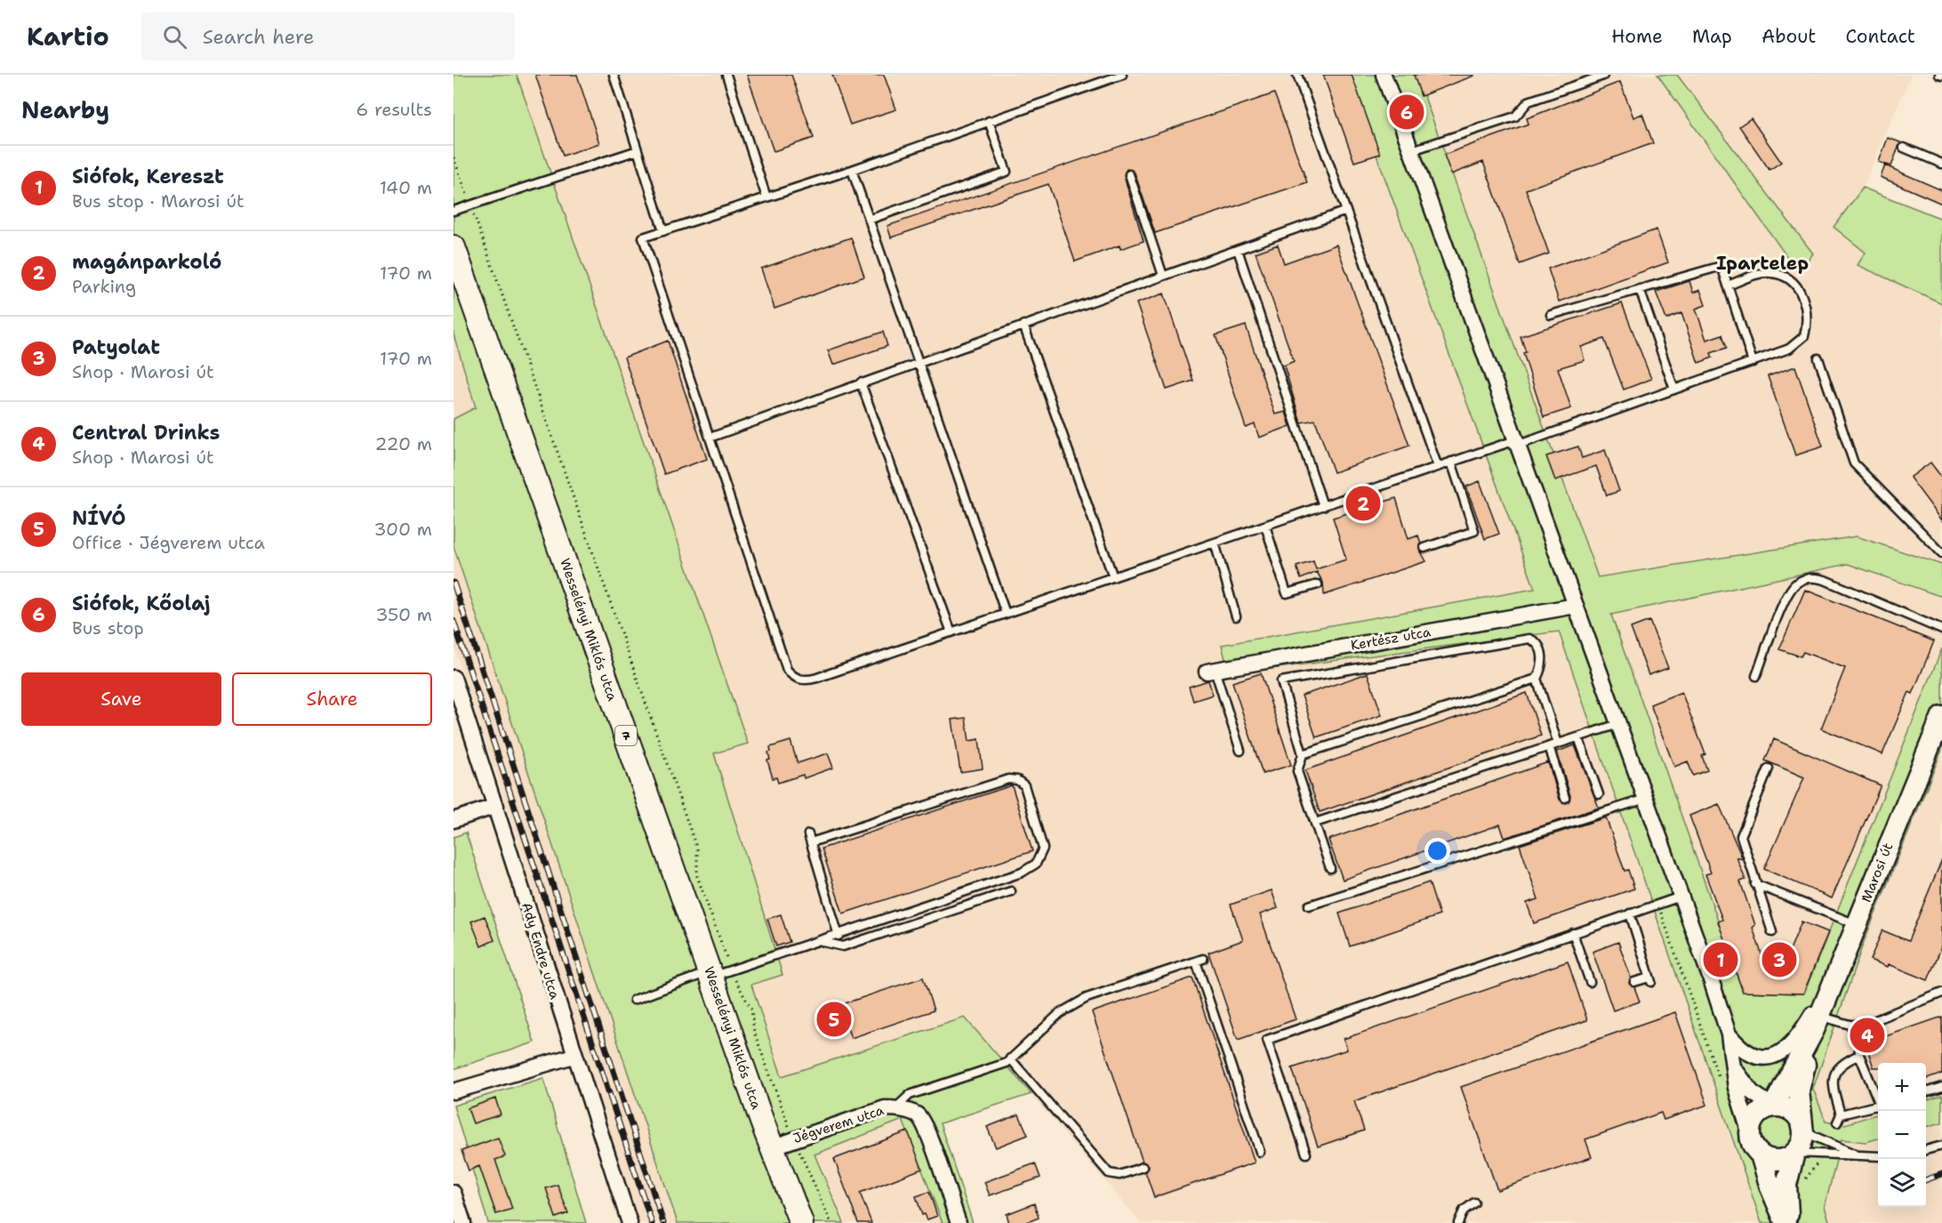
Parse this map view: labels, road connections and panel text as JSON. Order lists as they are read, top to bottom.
{
  "streets": {
    "main road": ["Wesselényi Miklós utca", "7"],
    "street": [
      "Kertész utca",
      "Marosi út",
      "Ady Endre utca",
      "Jégverem utca"
    ]
  },
  "crossings": [
    ["Wesselényi Miklós utca", "Jégverem utca"]
  ],
  "districts": ["Ipartelep"],
  "page": {
    "header": "Kartio",
    "search": "Search here",
    "nav": [
      "Home",
      "Map",
      "About",
      "Contact"
    ],
    "heading": ["Nearby", "6 results"],
    "pins": [
      "6",
      "2",
      "1",
      "3",
      "5",
      "4"
    ],
    "list": [
      {
        "mark": "1",
        "name": "Siófok, Kereszt",
        "note": "Bus stop · Marosi út",
        "value": "140 m"
      },
      {
        "mark": "2",
        "name": "magánparkoló",
        "note": "Parking",
        "value": "170 m"
      },
      {
        "mark": "3",
        "name": "Patyolat",
        "note": "Shop · Marosi út",
        "value": "170 m"
      },
      {
        "mark": "4",
        "name": "Central Drinks",
        "note": "Shop · Marosi út",
        "value": "220 m"
      },
      {
        "mark": "5",
        "name": "NÍVÓ",
        "note": "Office · Jégverem utca",
        "value": "300 m"
      },
      {
        "mark": "6",
        "name": "Siófok, Kőolaj",
        "note": "Bus stop",
        "value": "350 m"
      }
    ],
    "buttons": ["Save", "Share"],
    "map_buttons": ["+", "−"]
  }
}
